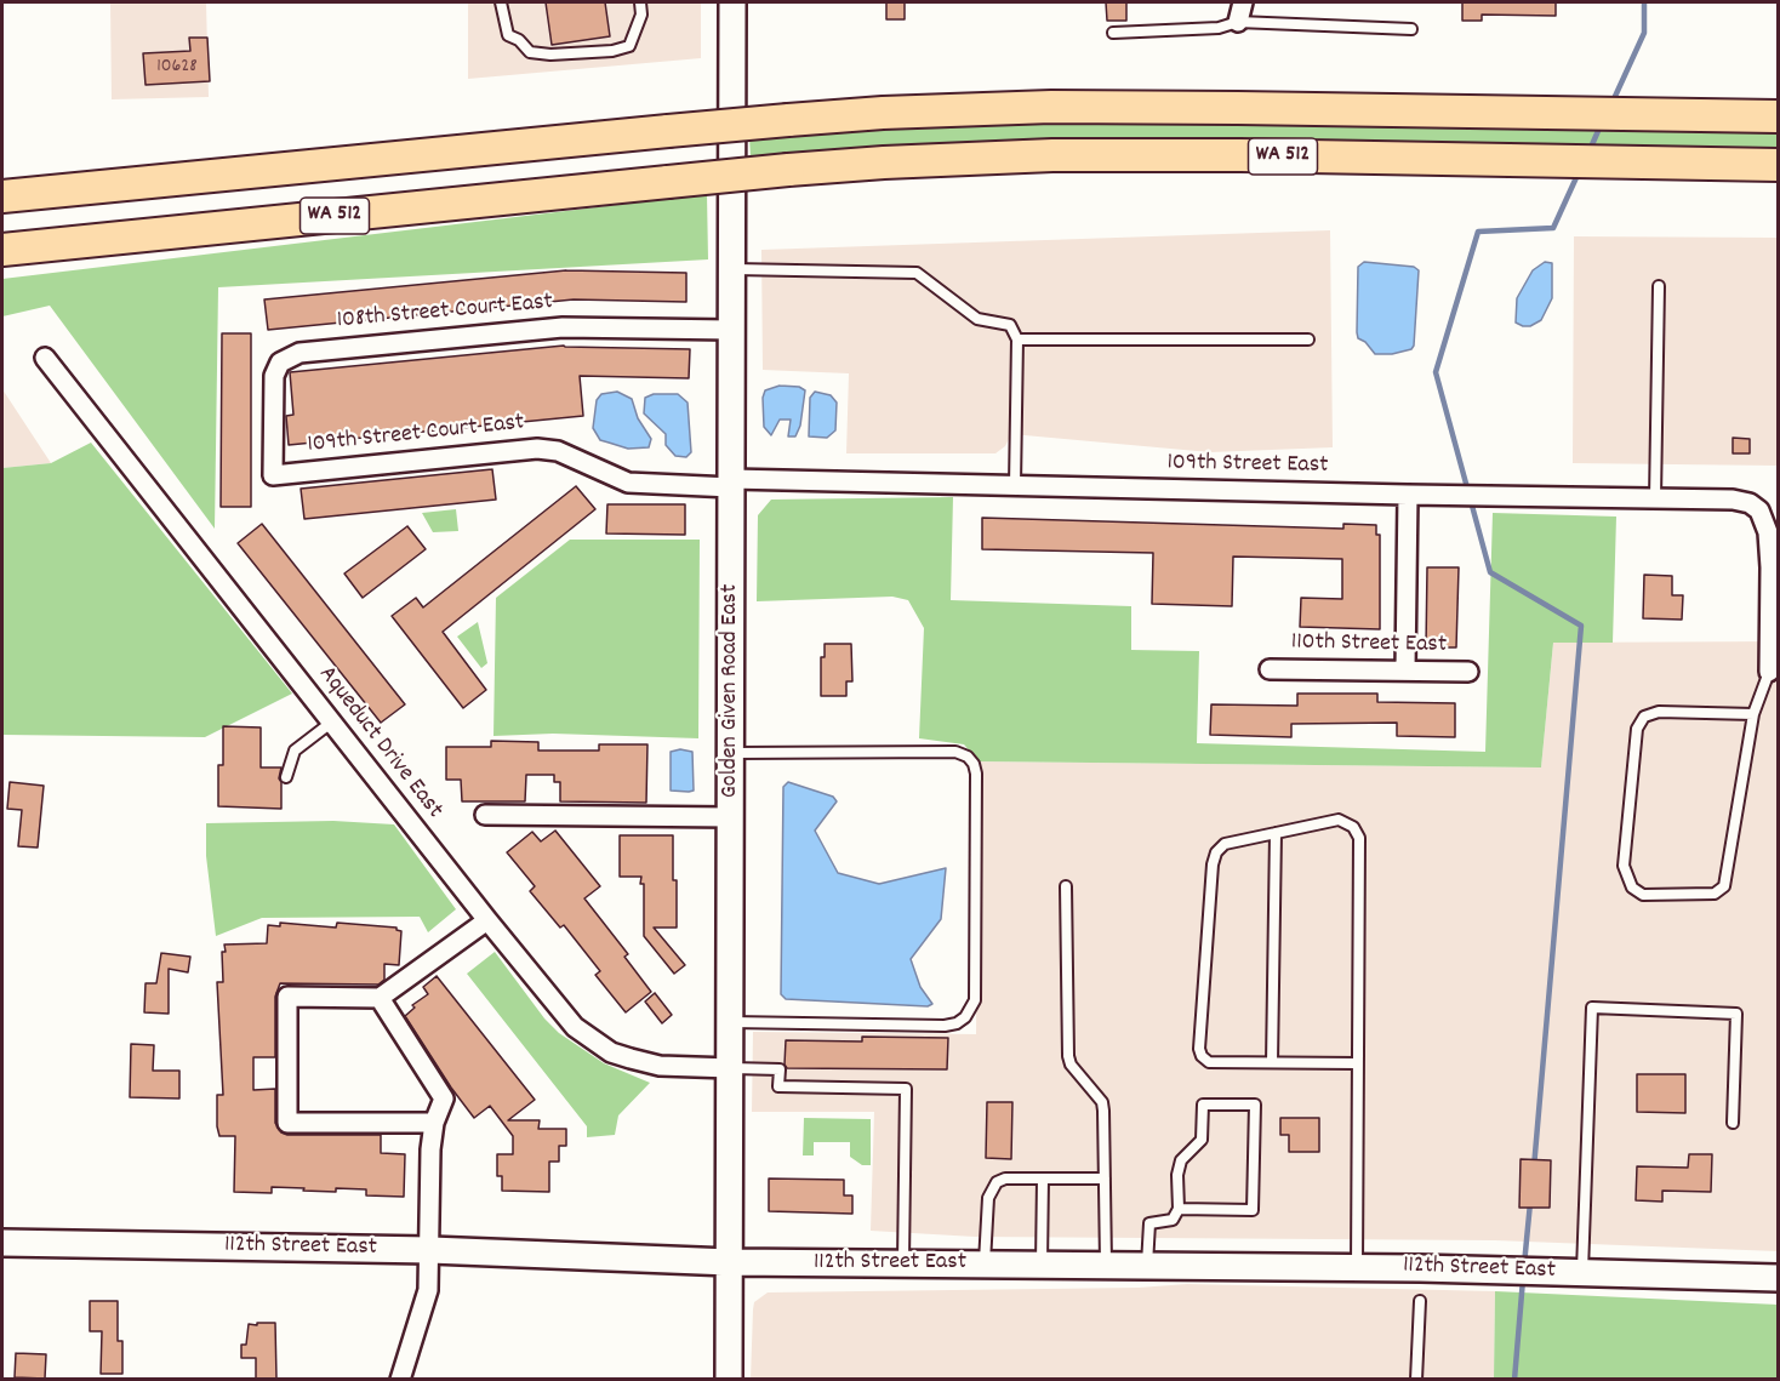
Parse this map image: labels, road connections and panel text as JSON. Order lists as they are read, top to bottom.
{
  "streets": {
    "highway": ["WA 512"],
    "main road": ["Golden Given Road East", "112th Street East"],
    "street": [
      "108th Street Court East",
      "109th Street Court East",
      "109th Street East",
      "110th Street East",
      "Aqueduct Drive East"
    ]
  },
  "crossings": [
    ["108th Street Court East", "109th Street Court East"],
    ["108th Street Court East", "Golden Given Road East"],
    ["109th Street Court East", "109th Street East"],
    ["109th Street Court East", "Golden Given Road East"],
    ["109th Street East", "Golden Given Road East"],
    ["Golden Given Road East", "Aqueduct Drive East"],
    ["Golden Given Road East", "112th Street East"]
  ],
  "house_numbers": ["10628"]
}
